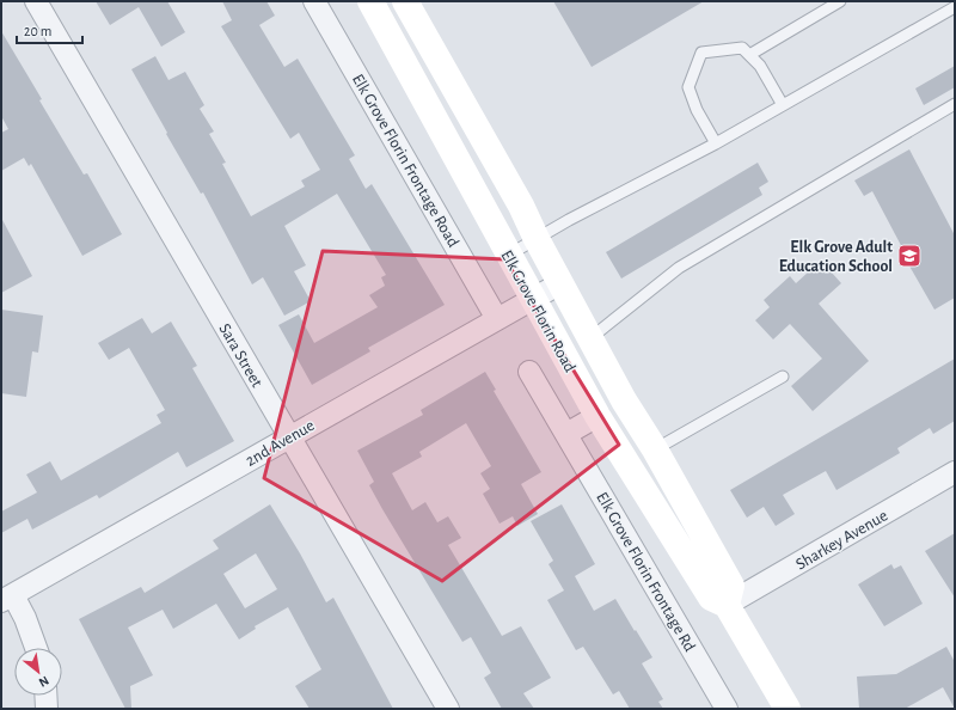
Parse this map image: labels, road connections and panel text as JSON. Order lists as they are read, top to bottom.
{
  "streets": {
    "main road": ["Elk Grove Florin Road"],
    "street": [
      "Elk Grove Florin Frontage Road",
      "Sara Street",
      "2nd Avenue",
      "Sharkey Avenue",
      "Elk Grove Florin Frontage Rd"
    ]
  },
  "crossings": [
    ["Elk Grove Florin Frontage Road", "2nd Avenue"],
    ["Elk Grove Florin Road", "2nd Avenue"],
    ["Elk Grove Florin Road", "Sharkey Avenue"],
    ["Sara Street", "2nd Avenue"]
  ],
  "places": {
    "school or university": ["Elk Grove Adult Education School"]
  },
  "scale_bar": "20 m",
  "north": "bottom right"
}
